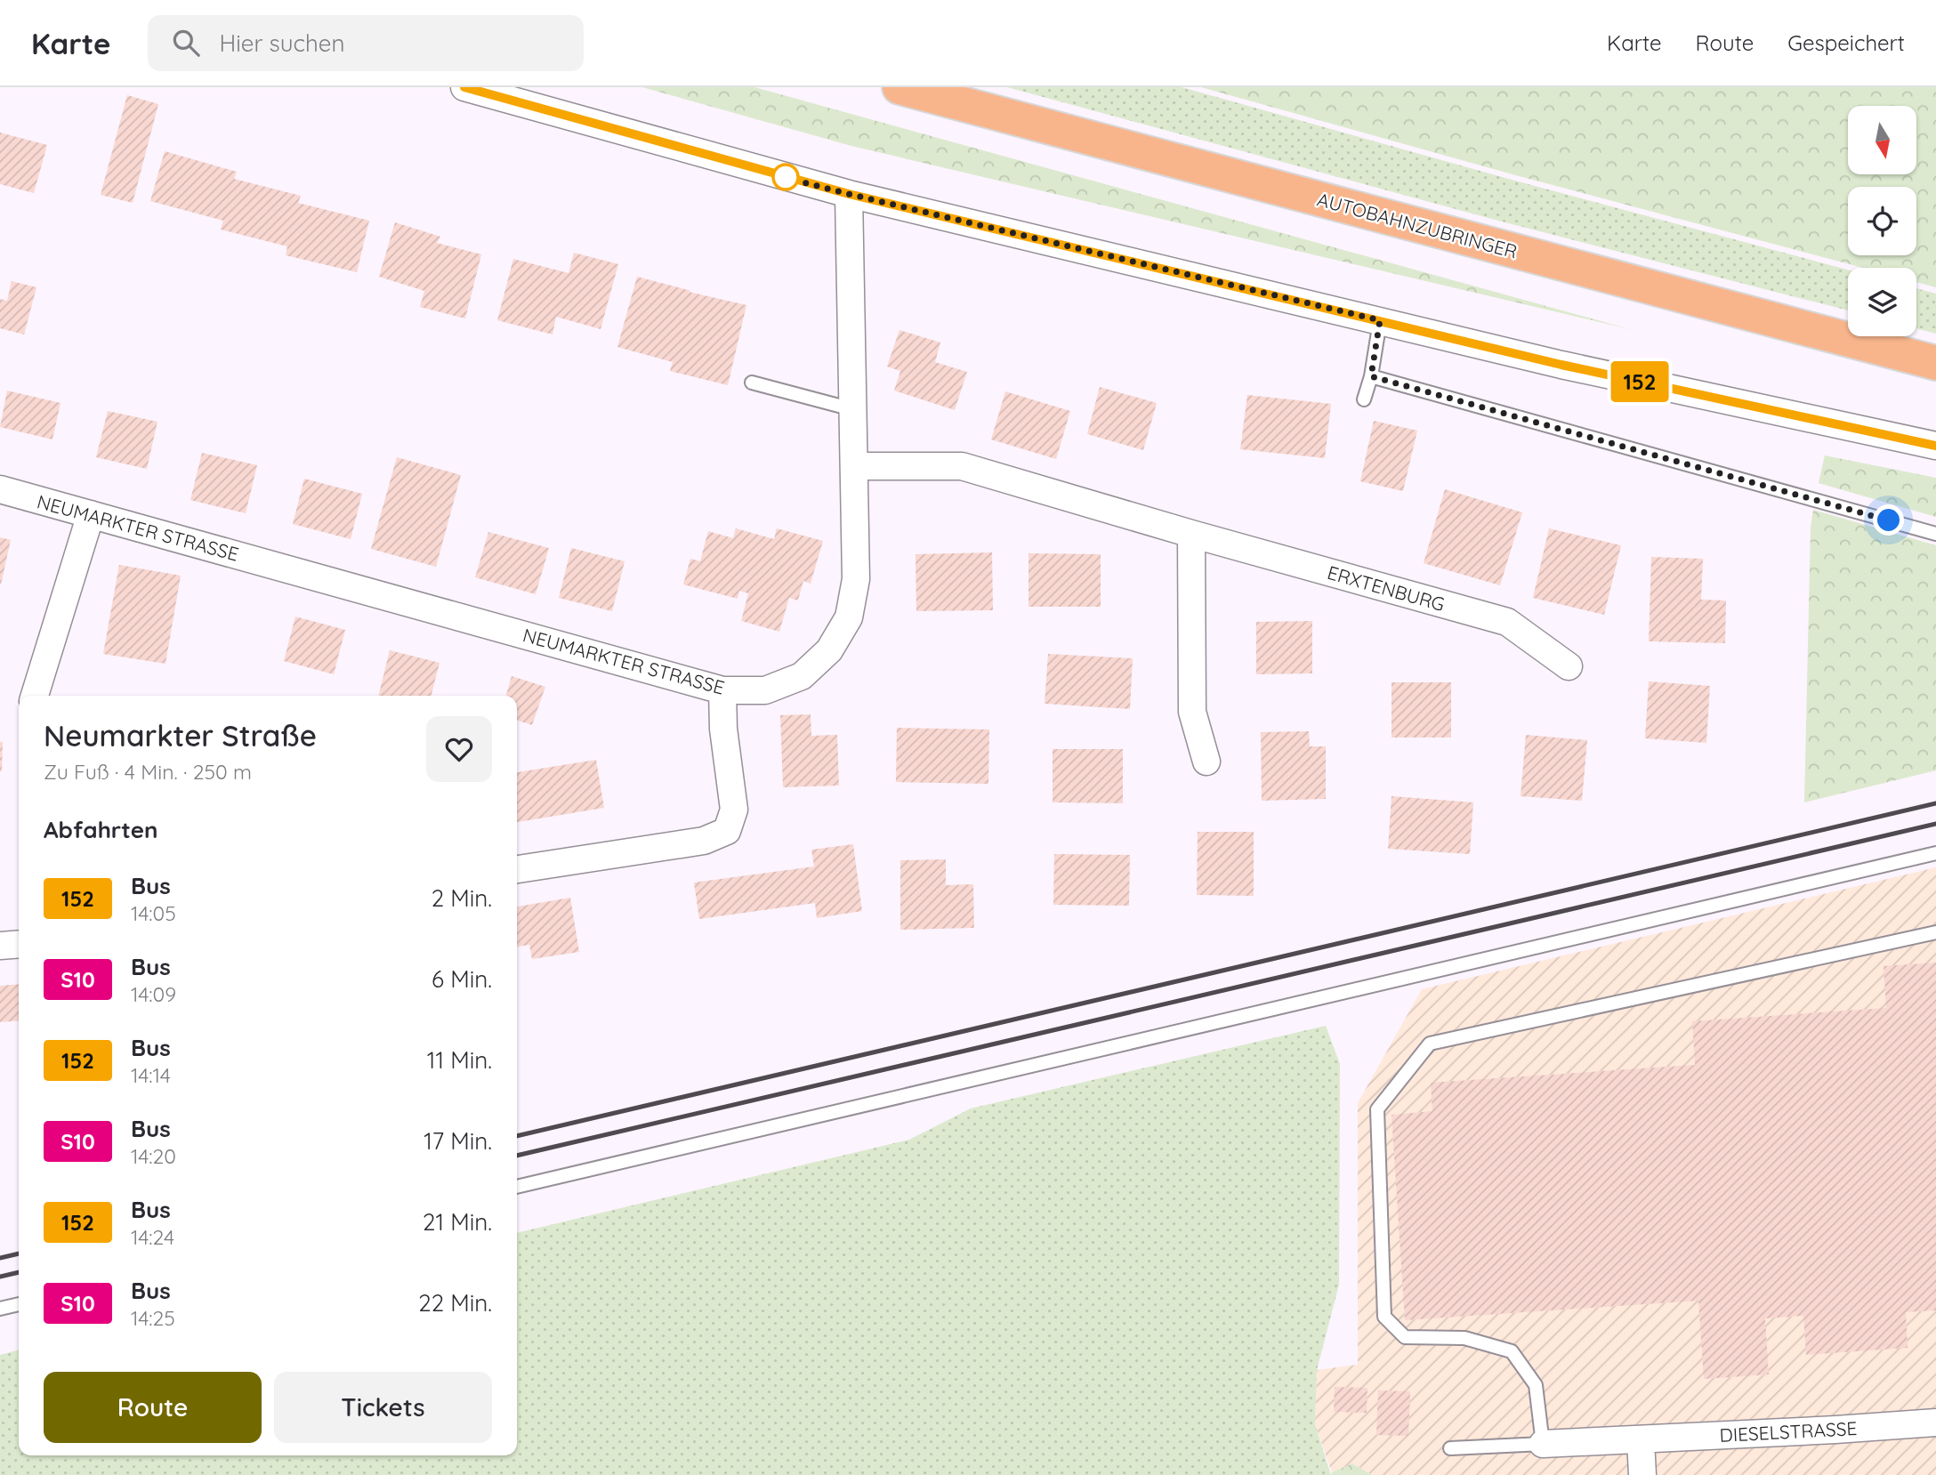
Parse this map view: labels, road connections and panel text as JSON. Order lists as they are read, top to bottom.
{
  "streets": {
    "highway": ["AUTOBAHNZUBRINGER"],
    "street": ["NEUMARKTER STRASSE", "ERXTENBURG", "DIESELSTRASSE"]
  },
  "crossings": [
    ["NEUMARKTER STRASSE", "ERXTENBURG"]
  ],
  "lines": ["bus line 152"],
  "north": "bottom",
  "page": {
    "header": "Karte",
    "search": "Hier suchen",
    "nav": ["Karte", "Route", "Gespeichert"],
    "on_map": "152",
    "heading": [
      ["Neumarkter Straße", "Zu Fuß · 4 Min. · 250 m"],
      "Abfahrten"
    ],
    "list": [
      {
        "mark": "152",
        "name": "Bus",
        "note": "14:05",
        "value": "2 Min."
      },
      {
        "mark": "S10",
        "name": "Bus",
        "note": "14:09",
        "value": "6 Min."
      },
      {
        "mark": "152",
        "name": "Bus",
        "note": "14:14",
        "value": "11 Min."
      },
      {
        "mark": "S10",
        "name": "Bus",
        "note": "14:20",
        "value": "17 Min."
      },
      {
        "mark": "152",
        "name": "Bus",
        "note": "14:24",
        "value": "21 Min."
      },
      {
        "mark": "S10",
        "name": "Bus",
        "note": "14:25",
        "value": "22 Min."
      }
    ],
    "buttons": ["Route", "Tickets"]
  }
}
